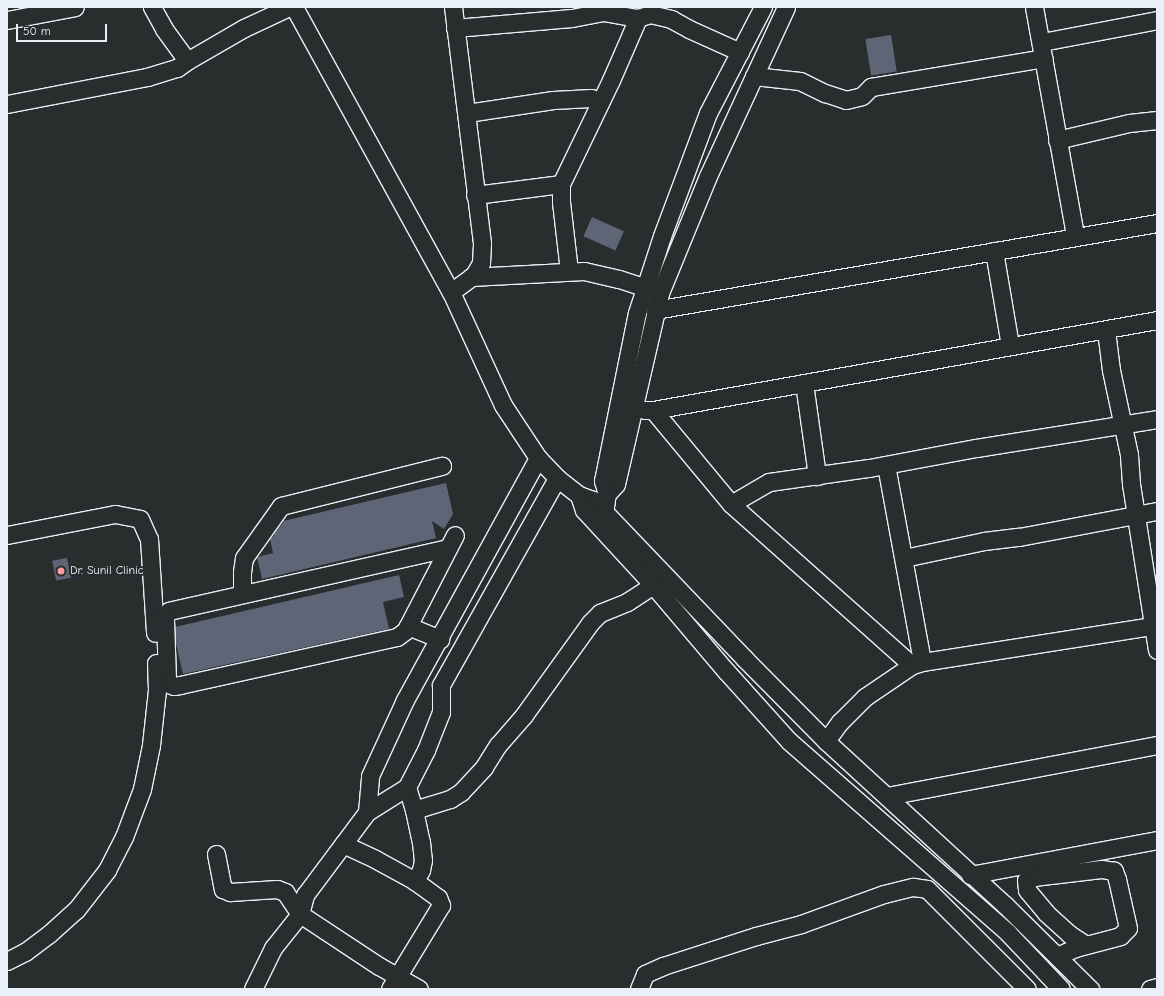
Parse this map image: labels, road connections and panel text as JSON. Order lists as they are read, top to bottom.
{
  "places": ["Dr. Sunil Clinic"],
  "scale_bar": "50 m"
}
